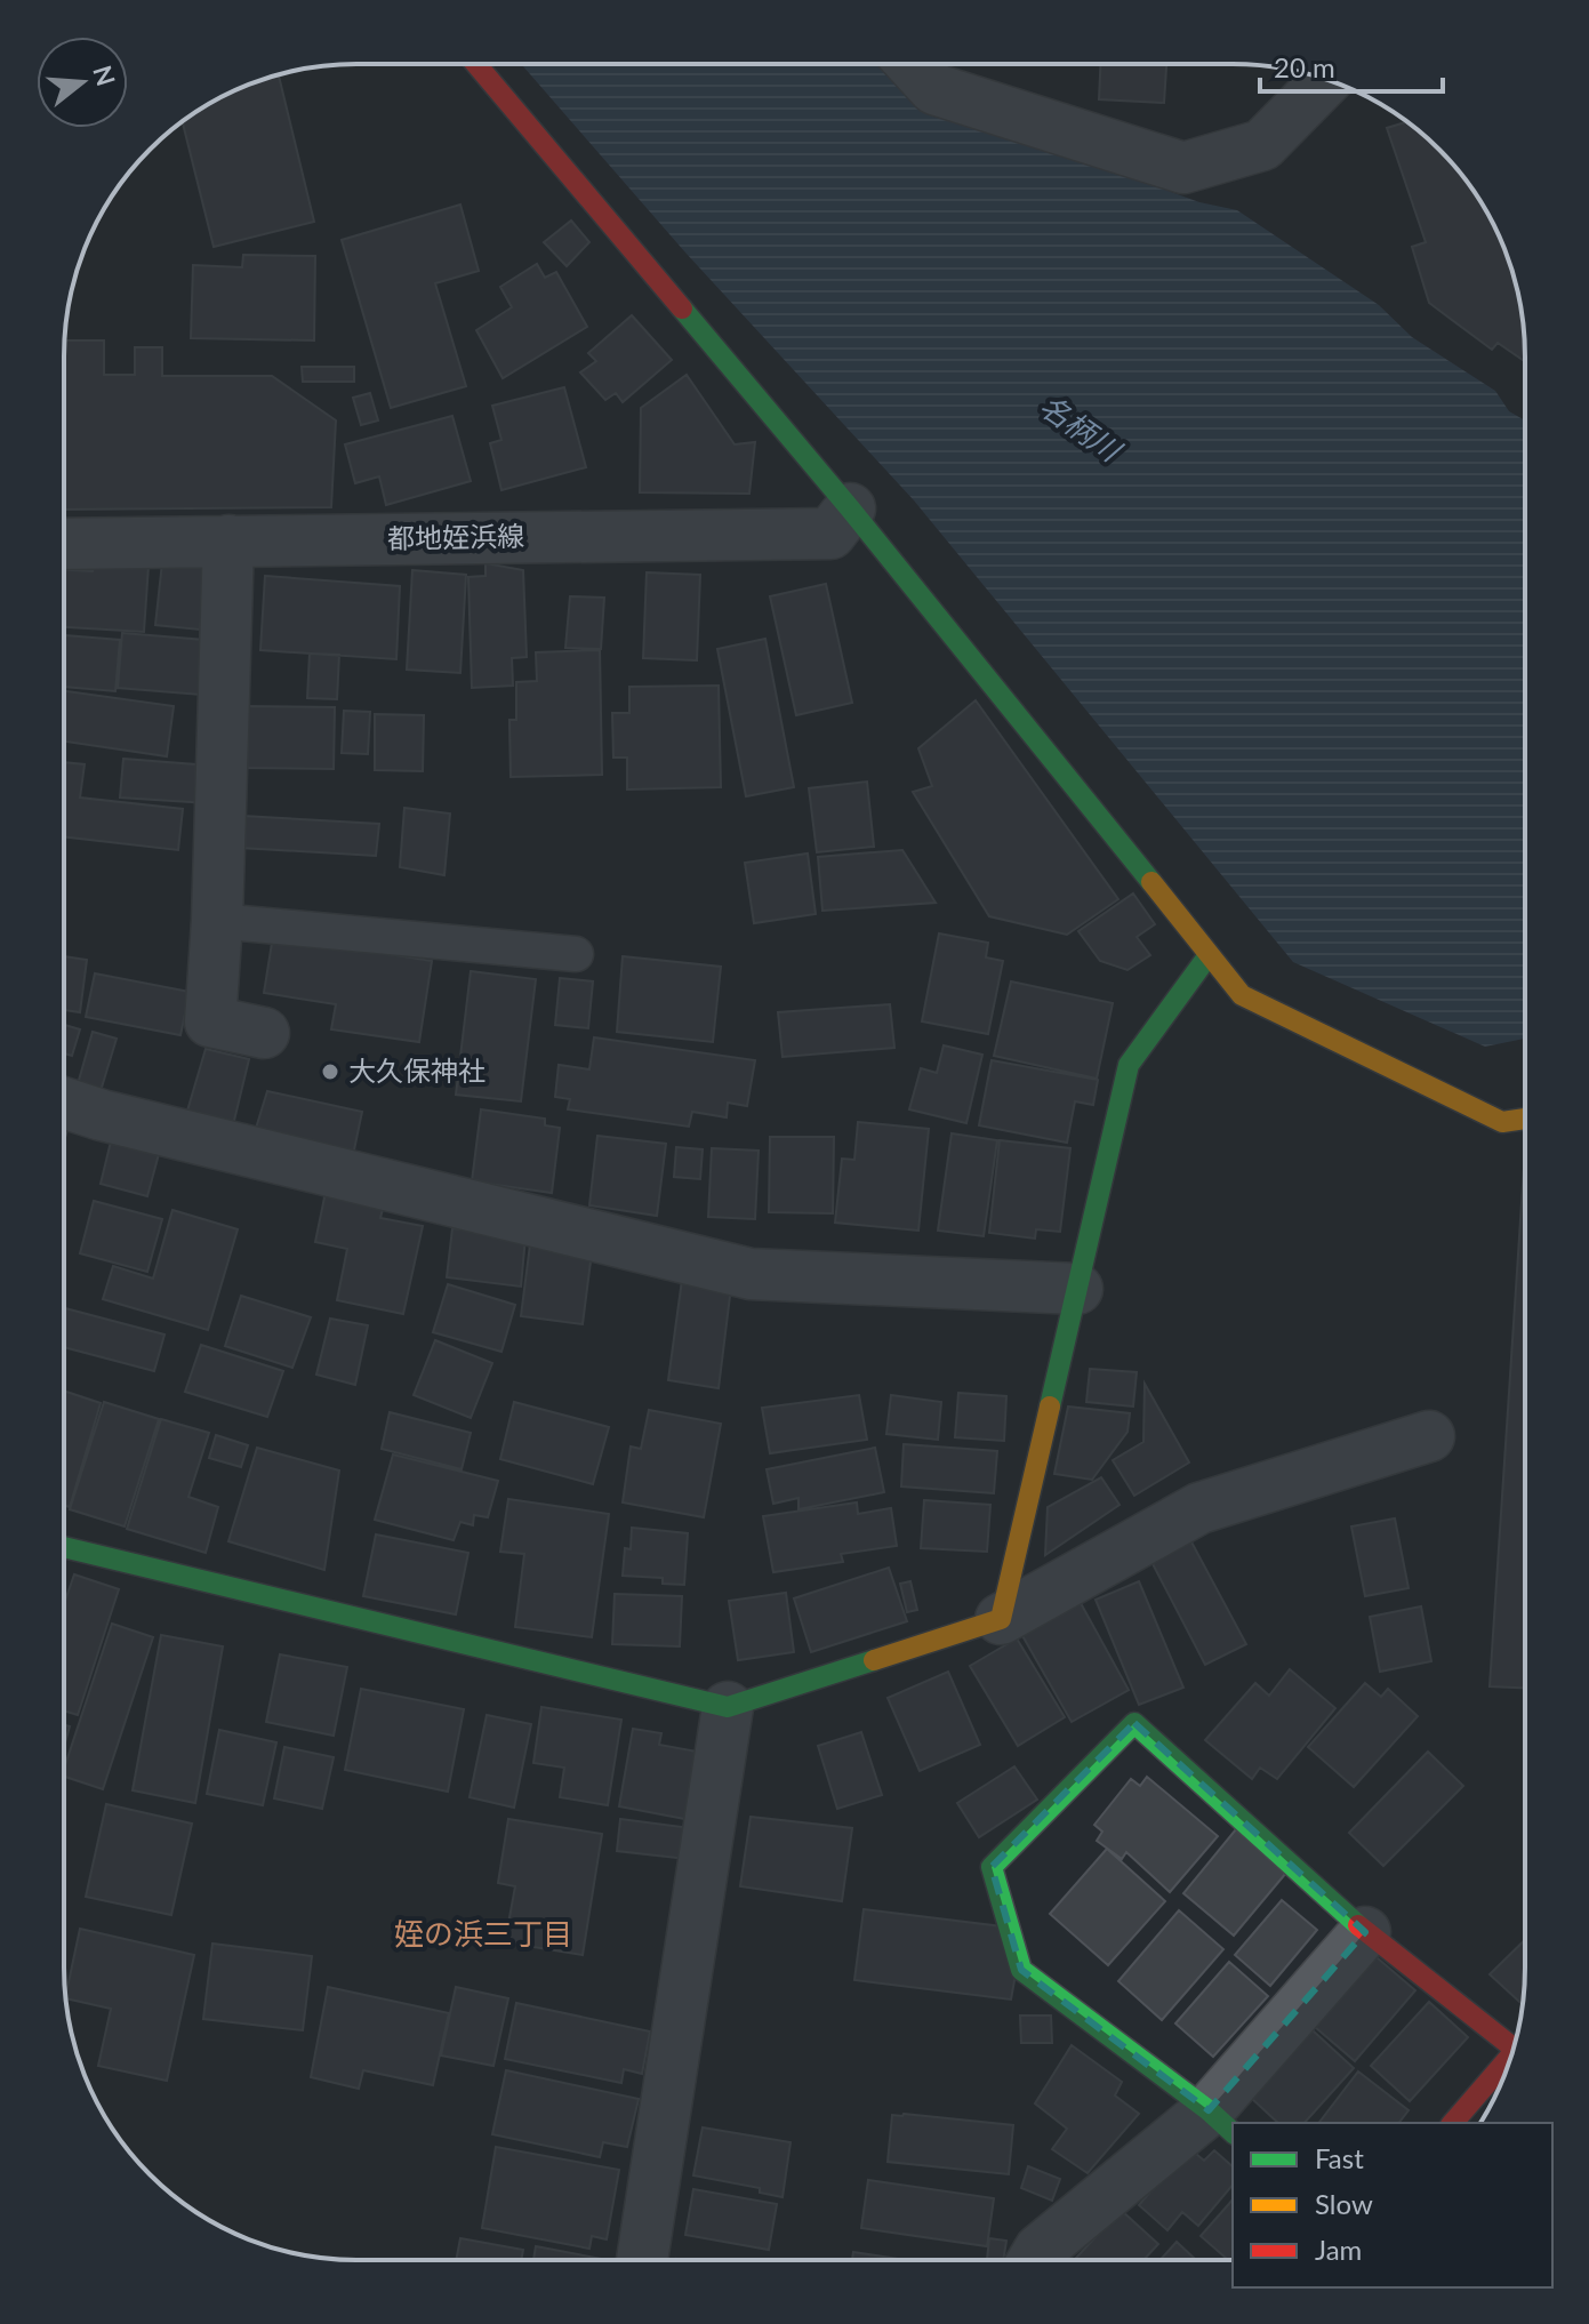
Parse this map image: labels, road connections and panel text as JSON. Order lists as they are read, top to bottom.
{
  "streets": {
    "street": ["都地姪浜線"]
  },
  "districts": ["姪の浜三丁目"],
  "water": ["名柄川"],
  "places": ["大久保神社"],
  "legend": ["Fast", "Slow", "Jam"],
  "scale_bar": "20 m",
  "north": "right"
}
